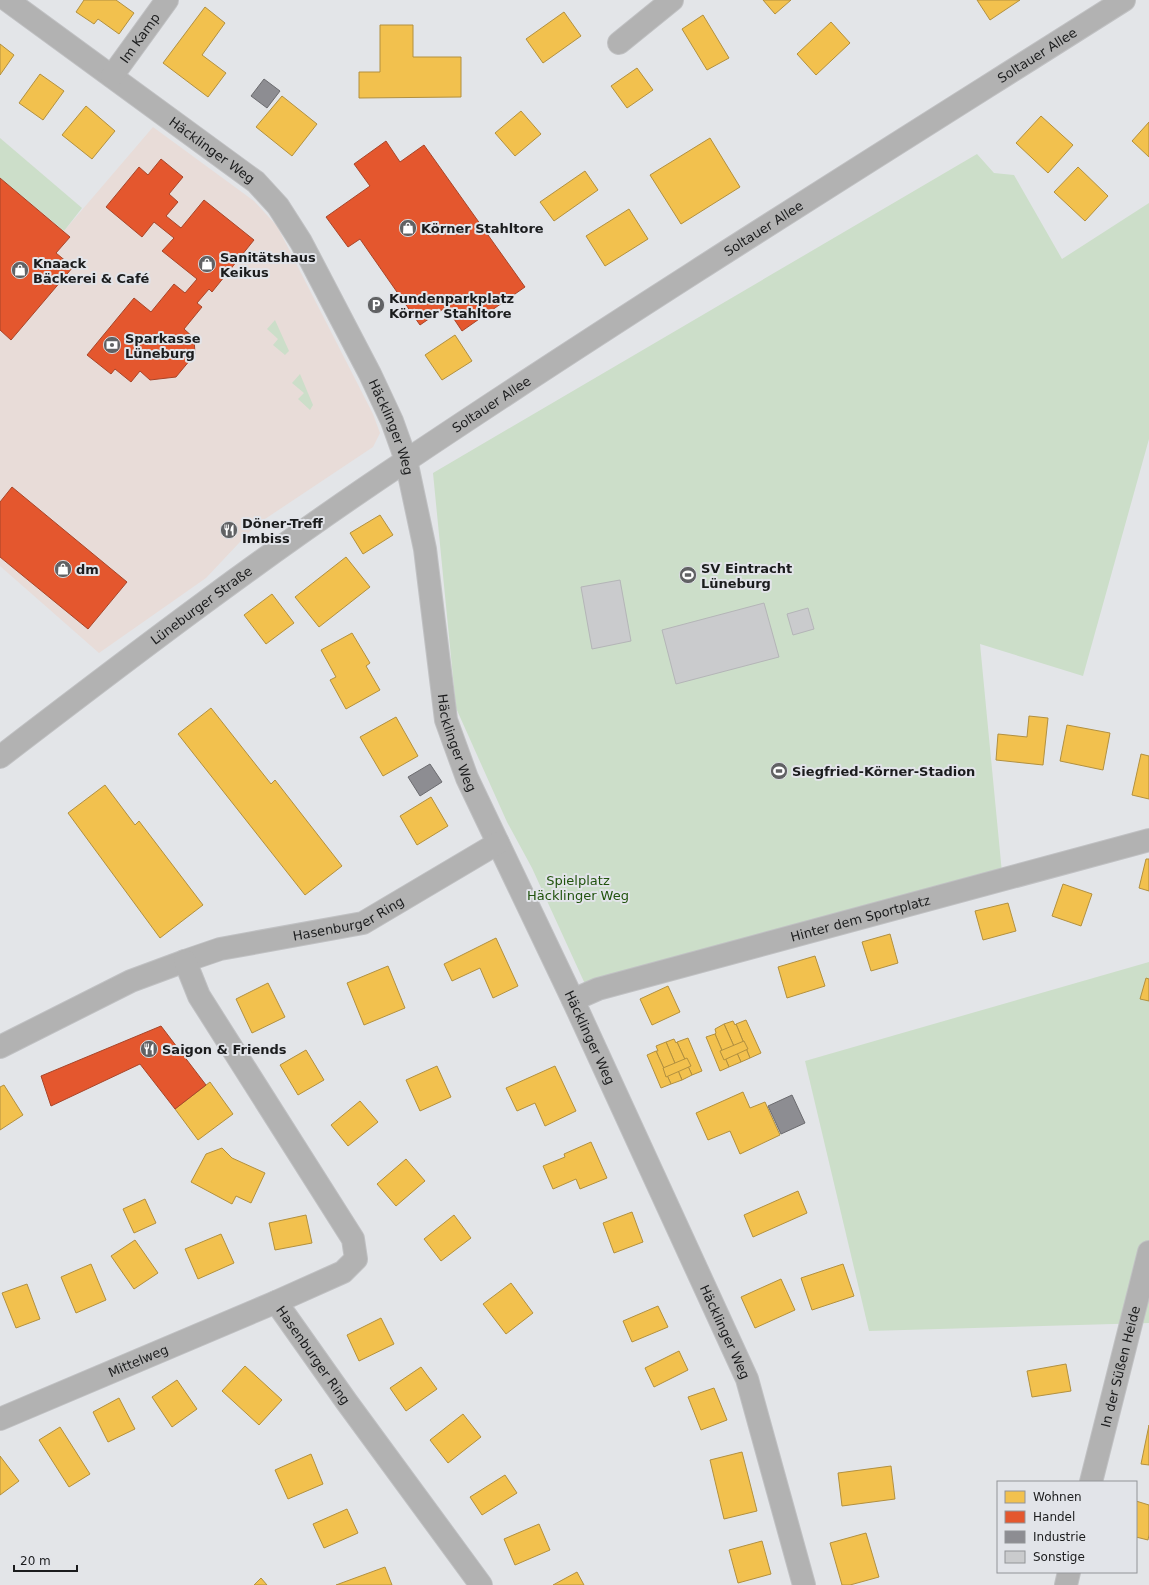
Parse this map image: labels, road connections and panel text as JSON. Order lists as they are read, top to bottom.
{
  "streets": {
    "street": [
      "Im Kamp",
      "Soltauer Allee",
      "Häcklinger Weg",
      "Lüneburger Straße",
      "Hasenburger Ring",
      "Hinter dem Sportplatz",
      "Mittelweg",
      "In der Süßen Heide"
    ]
  },
  "crossings": [
    ["Im Kamp", "Häcklinger Weg"],
    ["Soltauer Allee", "Häcklinger Weg"],
    ["Soltauer Allee", "Lüneburger Straße"],
    ["Häcklinger Weg", "Lüneburger Straße"],
    ["Häcklinger Weg", "Hasenburger Ring"],
    ["Häcklinger Weg", "Hinter dem Sportplatz"],
    ["Hasenburger Ring", "Mittelweg"]
  ],
  "parks": ["Spielplatz Häcklinger Weg"],
  "places": {
    "shop": [
      "Körner Stahltore",
      "Sanitätshaus Keikus",
      "Knaack Bäckerei & Café",
      "dm"
    ],
    "parking": ["Kundenparkplatz Körner Stahltore"],
    "bank": ["Sparkasse Lüneburg"],
    "restaurant": ["Döner-Treff Imbiss", "Saigon & Friends"],
    "sports": ["SV Eintracht Lüneburg", "Siegfried-Körner-Stadion"]
  },
  "legend": [
    "Wohnen",
    "Handel",
    "Industrie",
    "Sonstige"
  ],
  "scale_bar": "20 m"
}
